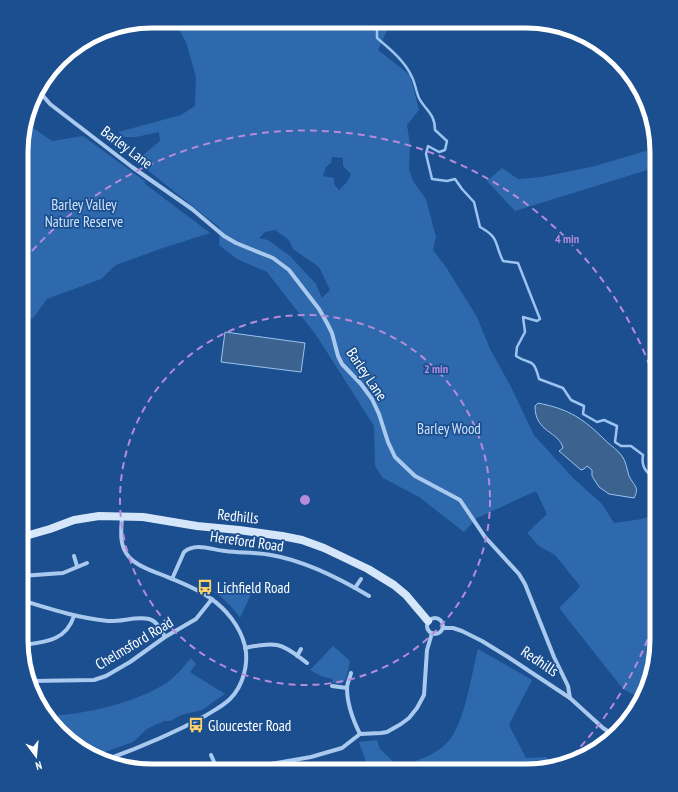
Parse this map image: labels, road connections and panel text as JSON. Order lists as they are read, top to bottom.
{
  "streets": {
    "street": [
      "Barley Lane",
      "Redhills",
      "Hereford Road",
      "Chelmsford Road"
    ]
  },
  "crossings": [
    ["Barley Lane", "Redhills"]
  ],
  "parks": ["Barley Valley Nature Reserve", "Barley Wood"],
  "places": {
    "bus stop": ["Lichfield Road", "Gloucester Road"]
  },
  "north": "bottom",
  "rings": ["4 min", "2 min"]
}
